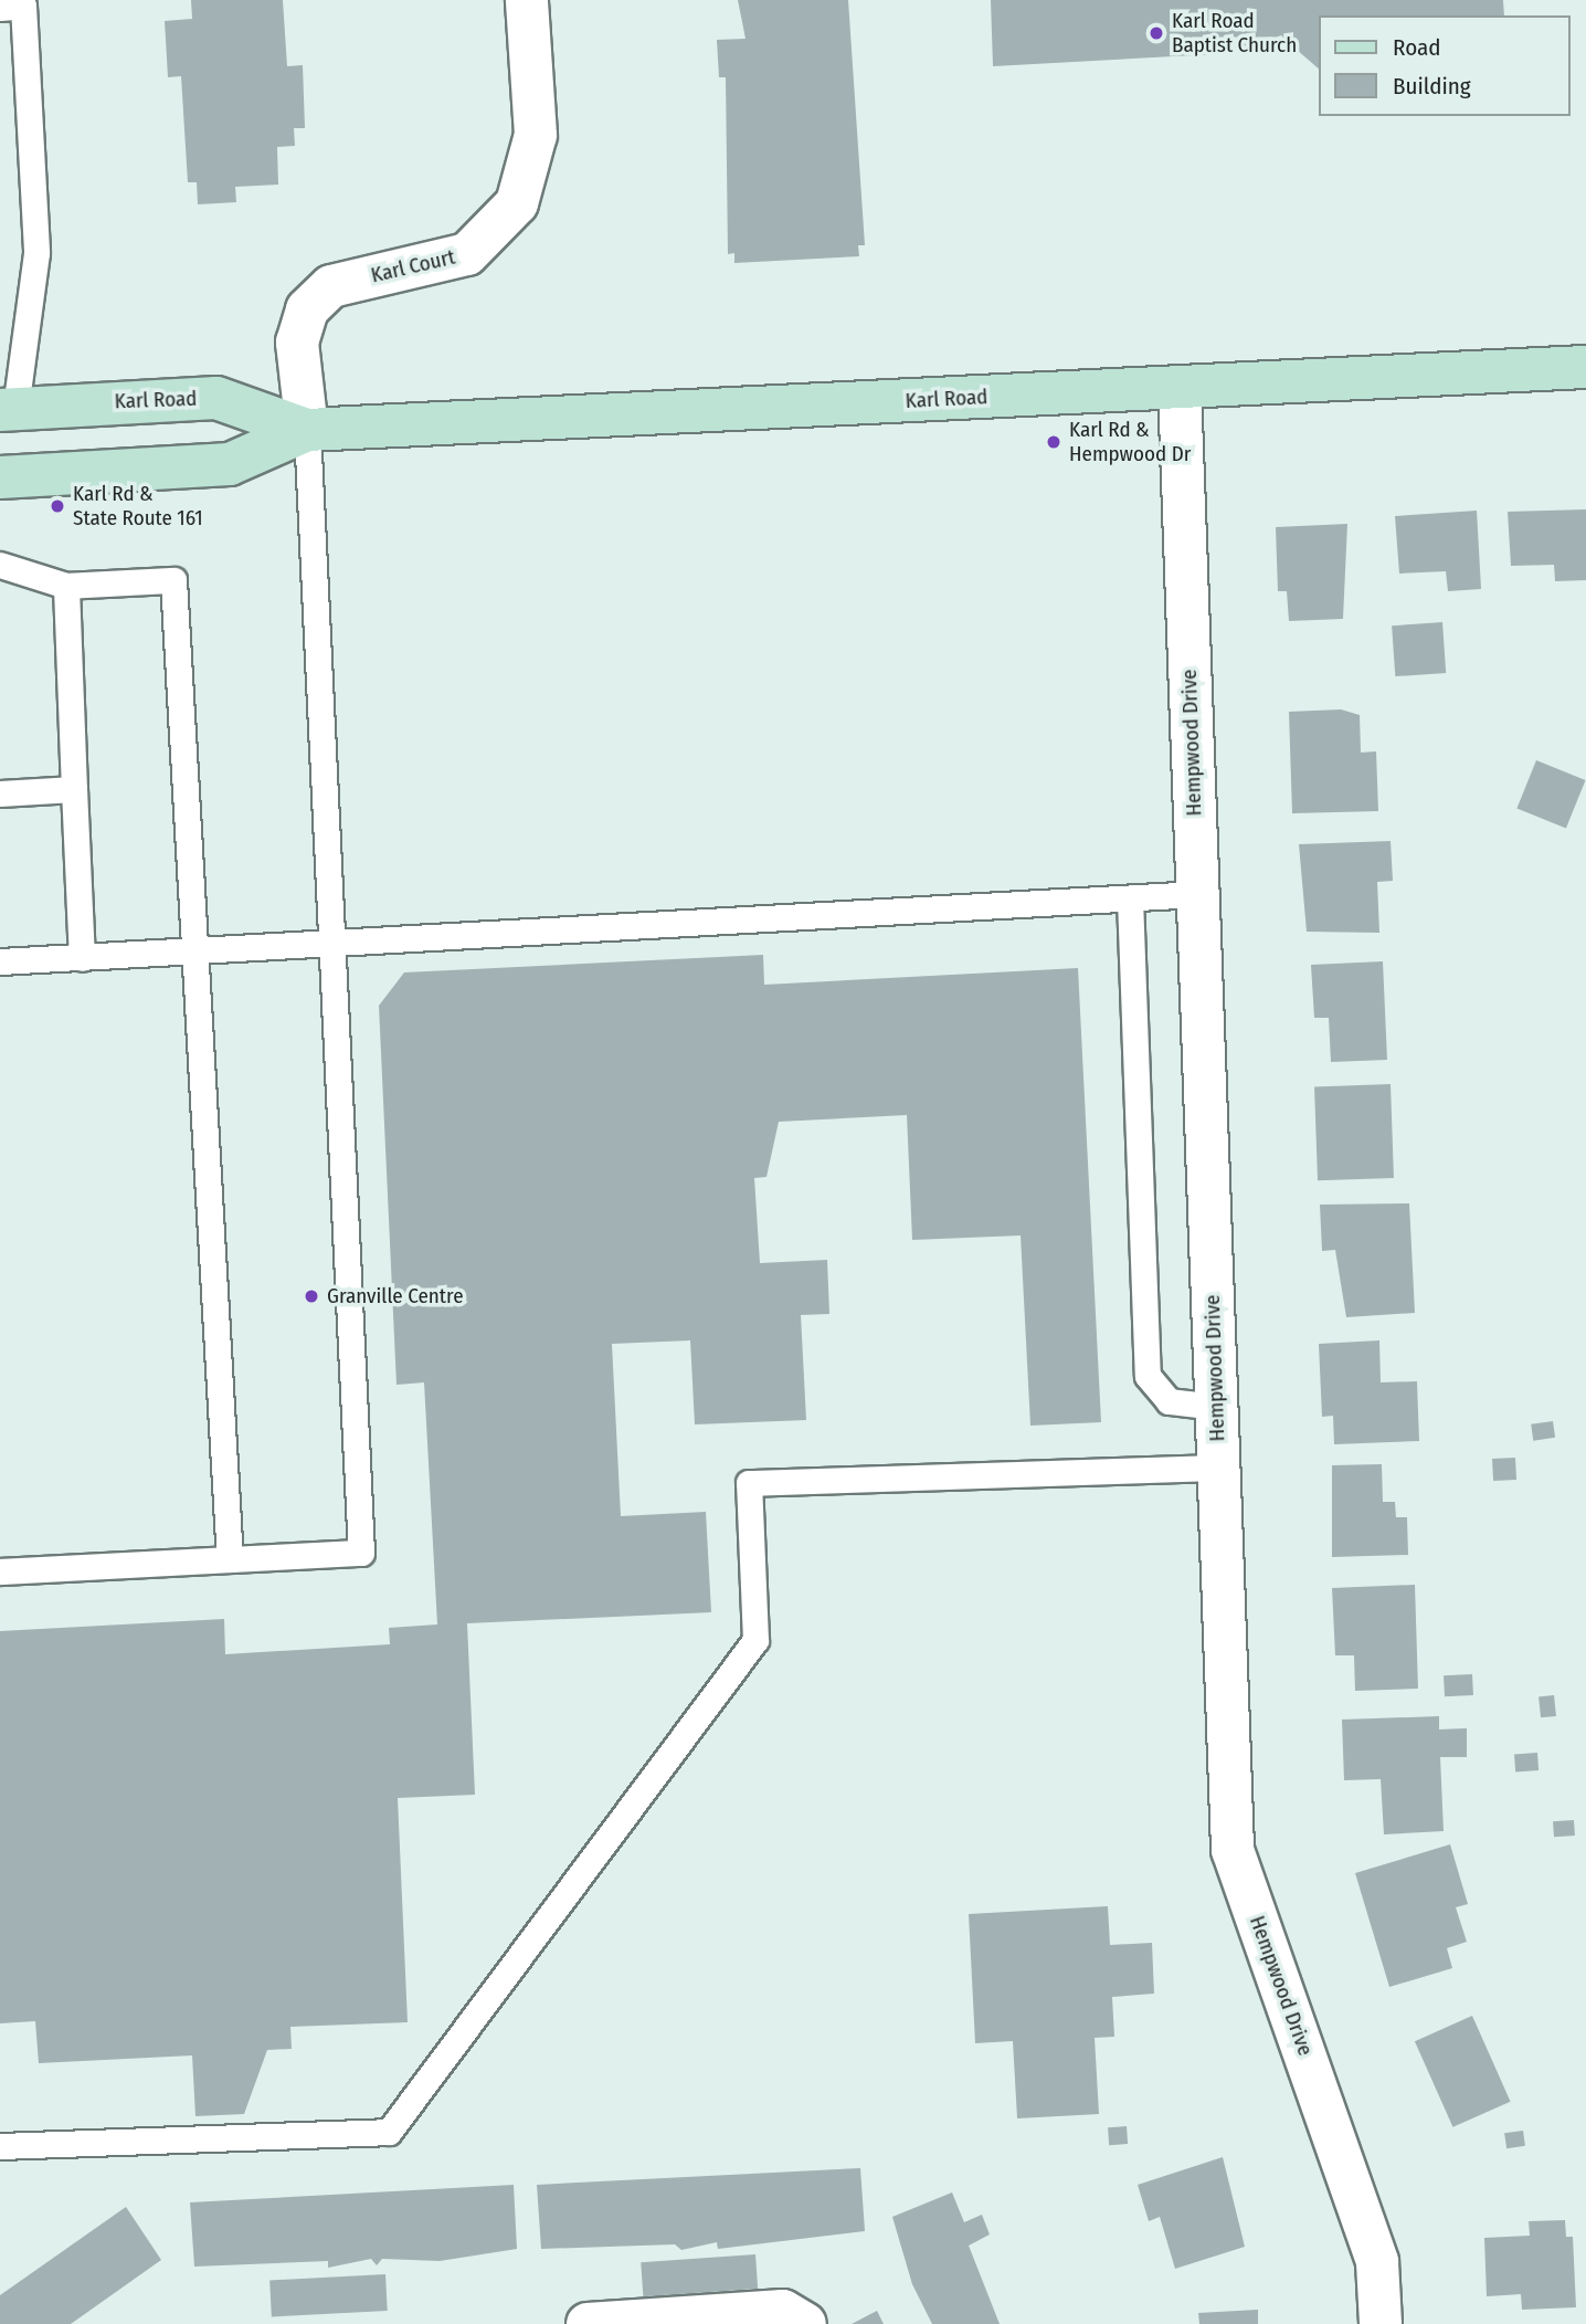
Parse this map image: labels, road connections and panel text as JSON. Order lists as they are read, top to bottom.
{
  "streets": {
    "main road": ["Karl Road"],
    "street": ["Karl Court", "Hempwood Drive"]
  },
  "crossings": [
    ["Karl Court", "Karl Road"],
    ["Karl Road", "Hempwood Drive"]
  ],
  "places": [
    "Karl Road Baptist Church",
    "Karl Rd & Hempwood Dr",
    "Karl Rd & State Route 161",
    "Granville Centre"
  ],
  "legend": ["Road", "Building"]
}
